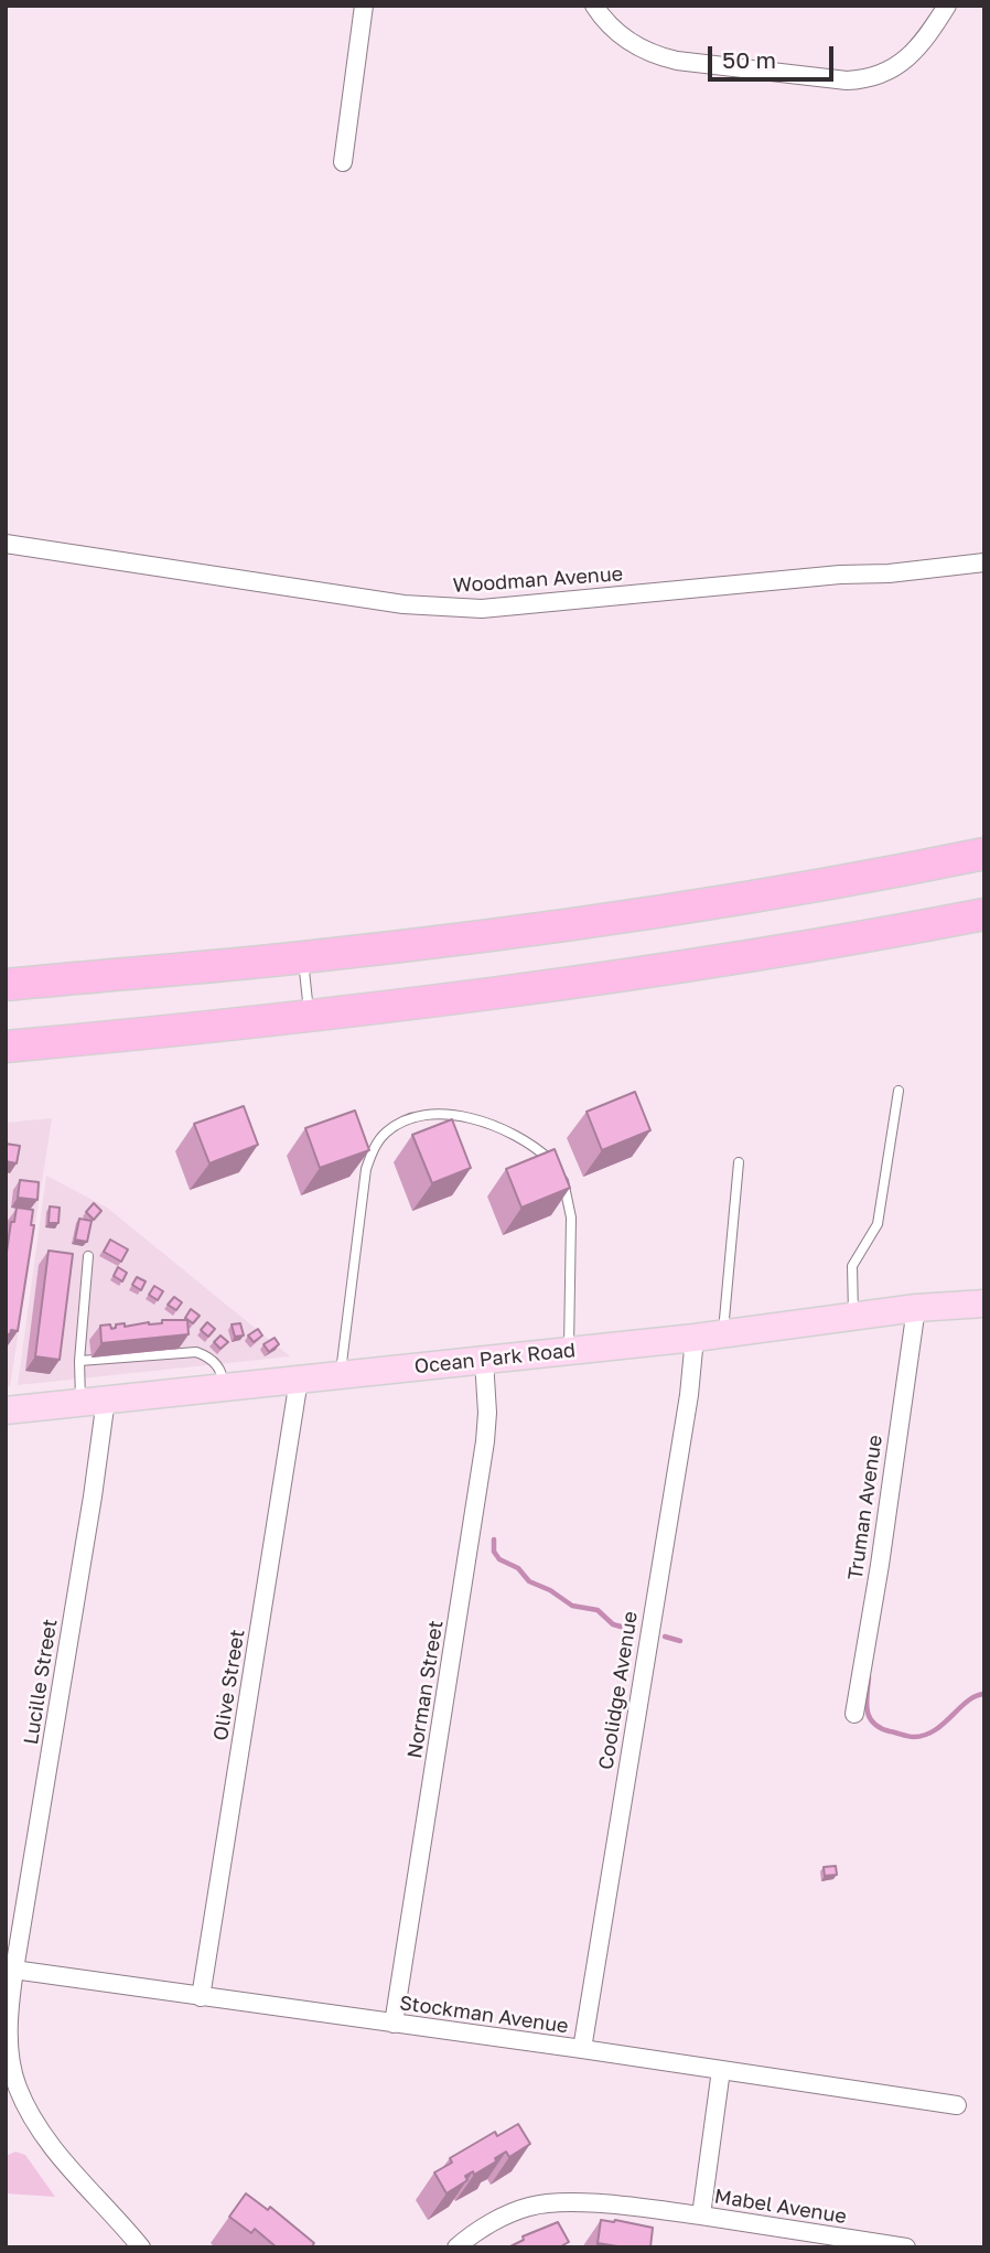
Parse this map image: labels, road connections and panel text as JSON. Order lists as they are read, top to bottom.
{
  "streets": {
    "main road": ["Ocean Park Road"],
    "street": [
      "Woodman Avenue",
      "Truman Avenue",
      "Lucille Street",
      "Olive Street",
      "Norman Street",
      "Coolidge Avenue",
      "Stockman Avenue",
      "Mabel Avenue"
    ]
  },
  "crossings": [
    ["Ocean Park Road", "Truman Avenue"],
    ["Ocean Park Road", "Lucille Street"],
    ["Ocean Park Road", "Olive Street"],
    ["Ocean Park Road", "Norman Street"],
    ["Ocean Park Road", "Coolidge Avenue"],
    ["Lucille Street", "Stockman Avenue"],
    ["Olive Street", "Stockman Avenue"],
    ["Norman Street", "Stockman Avenue"],
    ["Coolidge Avenue", "Stockman Avenue"],
    ["Stockman Avenue", "Mabel Avenue"]
  ],
  "scale_bar": "50 m"
}
